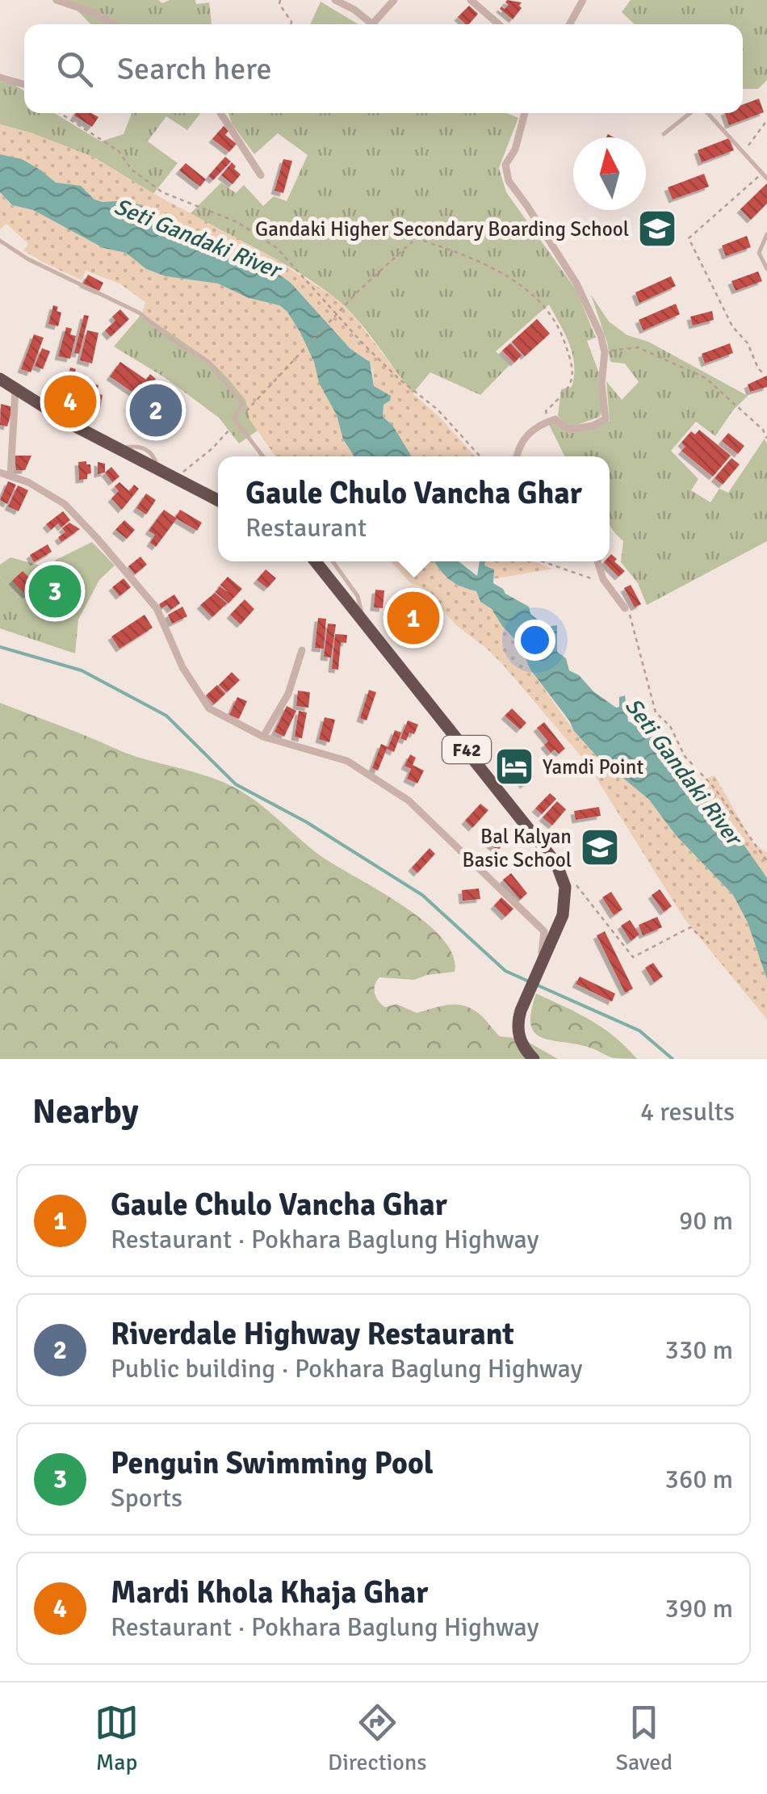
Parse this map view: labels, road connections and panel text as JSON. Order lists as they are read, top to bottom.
{
  "streets": {
    "highway": ["F42"]
  },
  "water": ["Seti Gandaki River"],
  "places": {
    "school or university": ["Gandaki Higher Secondary Boarding School", "Bal Kalyan Basic School"],
    "hotel": ["Yamdi Point"]
  },
  "north": "top",
  "page": {
    "search": "Search here",
    "pins": [
      "4",
      "2",
      "3",
      "1"
    ],
    "popup": ["Gaule Chulo Vancha Ghar", "Restaurant"],
    "heading": ["Nearby", "4 results"],
    "list": [
      {
        "mark": "1",
        "name": "Gaule Chulo Vancha Ghar",
        "note": "Restaurant · Pokhara Baglung Highway",
        "value": "90 m"
      },
      {
        "mark": "2",
        "name": "Riverdale Highway Restaurant",
        "note": "Public building · Pokhara Baglung Highway",
        "value": "330 m"
      },
      {
        "mark": "3",
        "name": "Penguin Swimming Pool",
        "note": "Sports",
        "value": "360 m"
      },
      {
        "mark": "4",
        "name": "Mardi Khola Khaja Ghar",
        "note": "Restaurant · Pokhara Baglung Highway",
        "value": "390 m"
      }
    ],
    "nav": ["Map", "Directions", "Saved"]
  }
}
